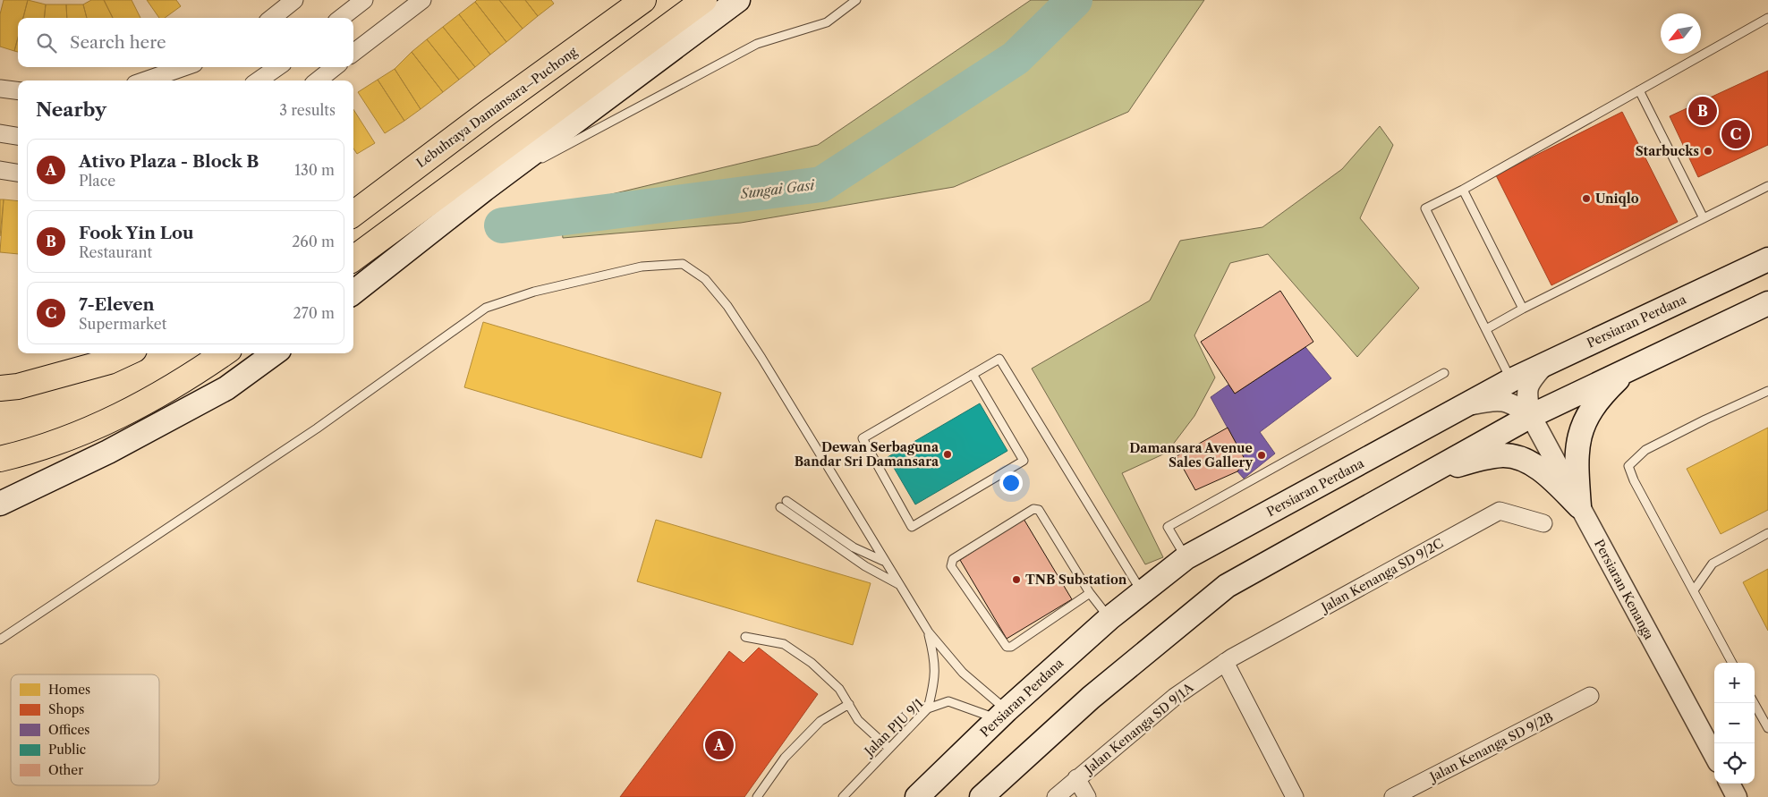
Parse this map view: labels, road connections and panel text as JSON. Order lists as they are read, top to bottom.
{
  "streets": {
    "highway": ["Lebuhraya Damansara–Puchong"],
    "main road": ["Persiaran Perdana"],
    "street": [
      "Jalan Kenanga SD 9/2C",
      "Persiaran Kenanga",
      "Jalan Kenanga SD 9/1A",
      "Jalan Kenanga SD 9/2B"
    ],
    "lane": ["Jalan PJU 9/1"]
  },
  "crossings": [
    ["Persiaran Perdana", "Persiaran Kenanga"],
    ["Persiaran Perdana", "Jalan PJU 9/1"],
    ["Jalan Kenanga SD 9/2C", "Jalan Kenanga SD 9/1A"]
  ],
  "water": ["Sungai Gasi"],
  "places": [
    "Starbucks",
    "Uniqlo",
    "Dewan Serbaguna Bandar Sri Damansara",
    "Damansara Avenue Sales Gallery",
    "TNB Substation"
  ],
  "legend": [
    "Homes",
    "Shops",
    "Offices",
    "Public",
    "Other"
  ],
  "north": "bottom left",
  "page": {
    "search": "Search here",
    "heading": ["Nearby", "3 results"],
    "pins": ["B", "C", "A"],
    "list": [
      {
        "mark": "A",
        "name": "Ativo Plaza - Block B",
        "note": "Place",
        "value": "130 m"
      },
      {
        "mark": "B",
        "name": "Fook Yin Lou",
        "note": "Restaurant",
        "value": "260 m"
      },
      {
        "mark": "C",
        "name": "7-Eleven",
        "note": "Supermarket",
        "value": "270 m"
      }
    ],
    "map_buttons": ["+", "−"]
  }
}
